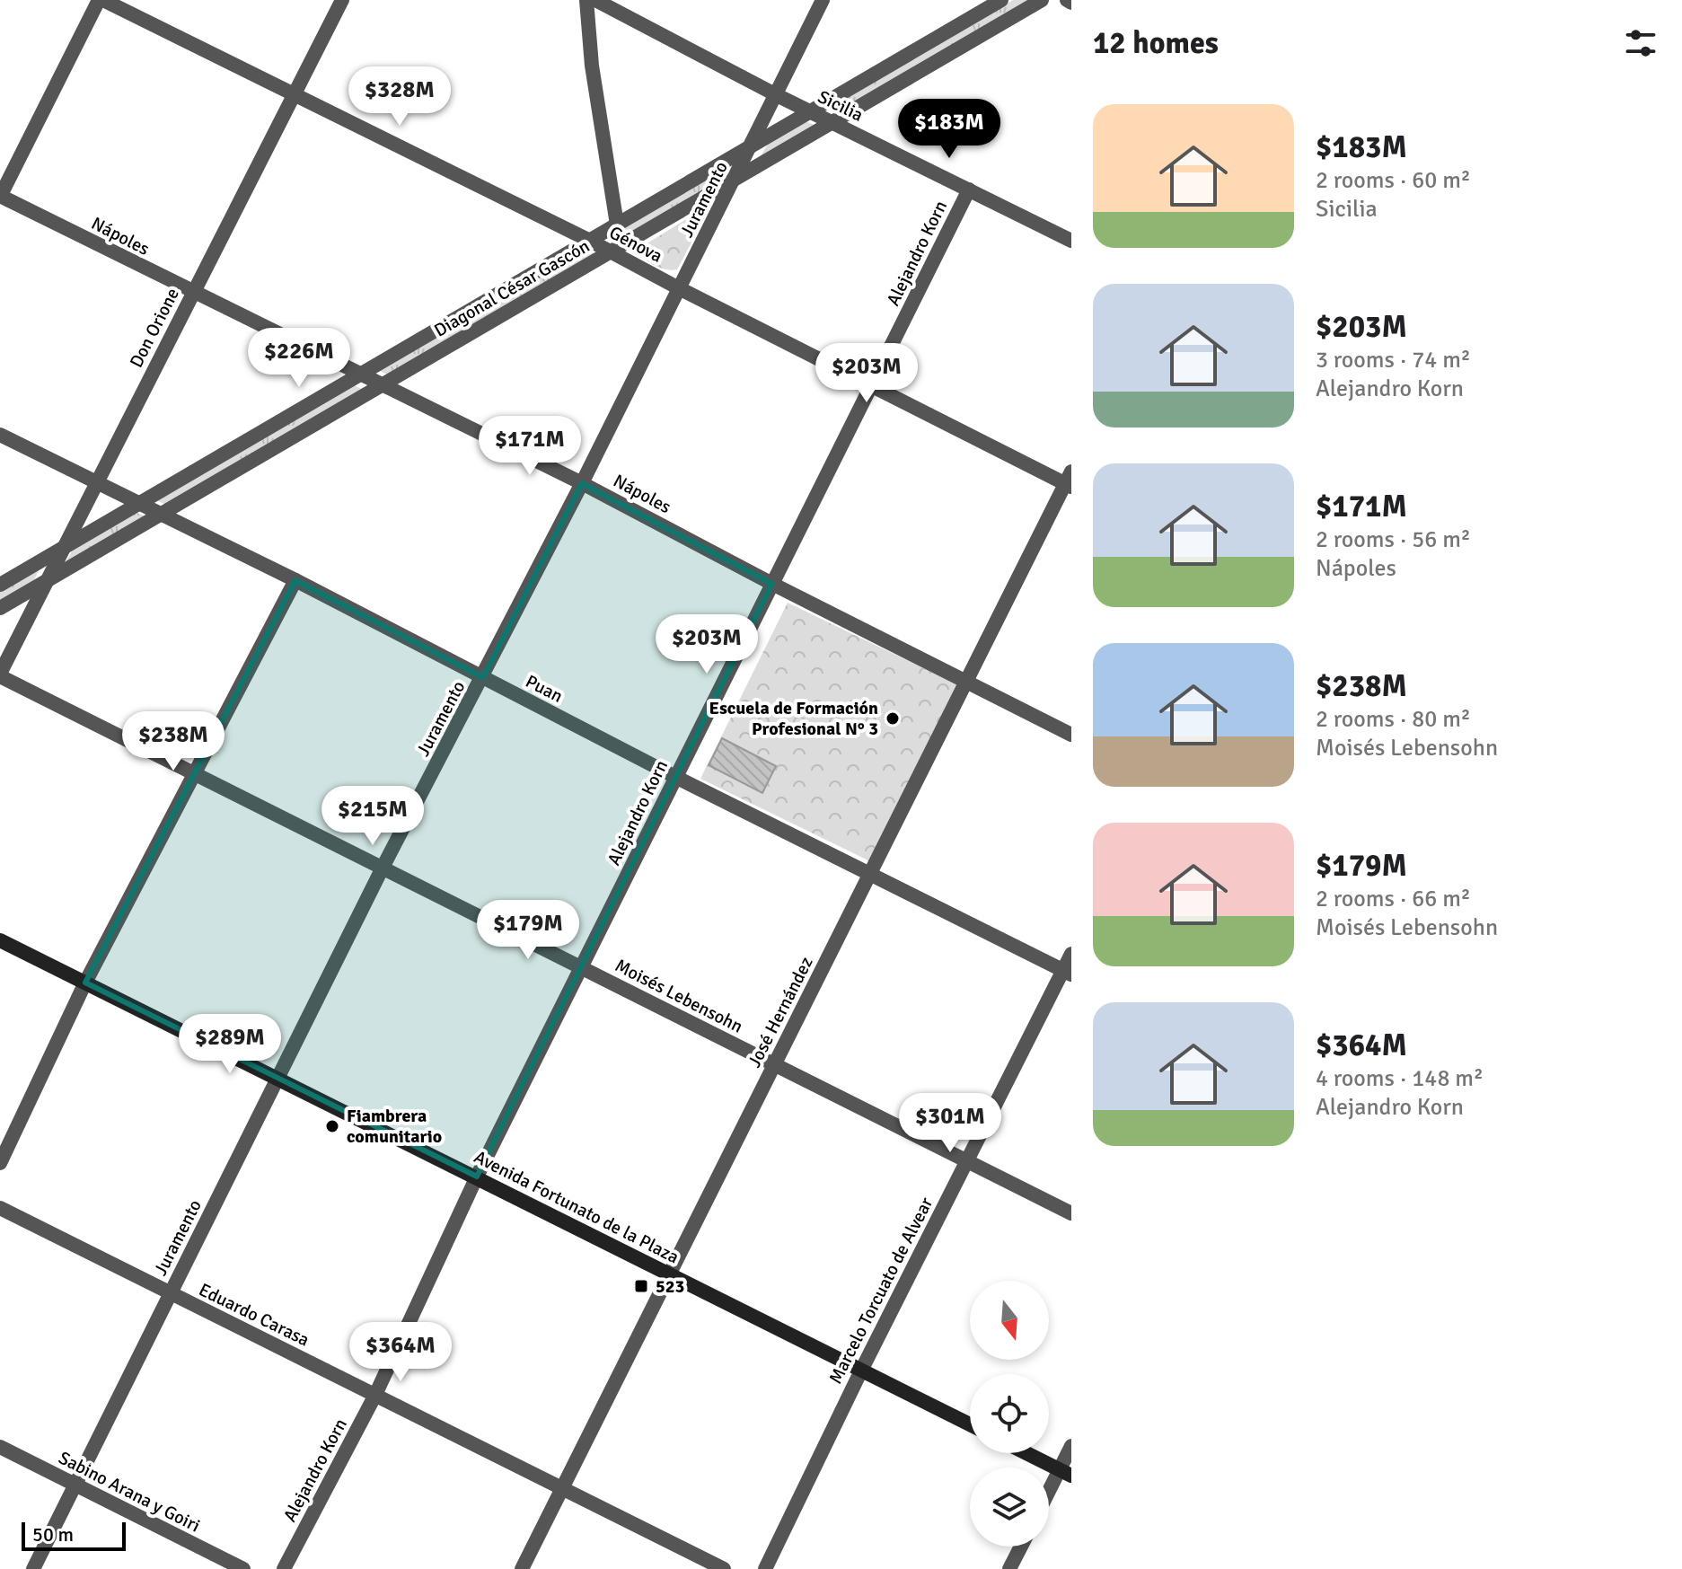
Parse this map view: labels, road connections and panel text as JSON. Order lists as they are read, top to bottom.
{
  "streets": {
    "main road": ["Avenida Fortunato de la Plaza"],
    "street": [
      "Sicilia",
      "Juramento",
      "Nápoles",
      "Génova",
      "Alejandro Korn",
      "Diagonal César Gascón",
      "Don Orione",
      "Puan",
      "Moisés Lebensohn",
      "José Hernández",
      "Marcelo Torcuato de Alvear",
      "Eduardo Carasa",
      "Sabino Arana y Goiri"
    ]
  },
  "crossings": [
    ["Sicilia", "Juramento"],
    ["Sicilia", "Alejandro Korn"],
    ["Sicilia", "Diagonal César Gascón"],
    ["Juramento", "Nápoles"],
    ["Juramento", "Génova"],
    ["Juramento", "Diagonal César Gascón"],
    ["Juramento", "Puan"],
    ["Juramento", "Moisés Lebensohn"],
    ["Juramento", "Avenida Fortunato de la Plaza"],
    ["Juramento", "Eduardo Carasa"],
    ["Juramento", "Sabino Arana y Goiri"],
    ["Nápoles", "Alejandro Korn"],
    ["Nápoles", "Diagonal César Gascón"],
    ["Nápoles", "Don Orione"],
    ["Nápoles", "José Hernández"],
    ["Génova", "Alejandro Korn"],
    ["Génova", "Diagonal César Gascón"],
    ["Génova", "Don Orione"],
    ["Génova", "José Hernández"],
    ["Alejandro Korn", "Puan"],
    ["Alejandro Korn", "Moisés Lebensohn"],
    ["Alejandro Korn", "Avenida Fortunato de la Plaza"],
    ["Alejandro Korn", "Eduardo Carasa"],
    ["Diagonal César Gascón", "Don Orione"],
    ["Diagonal César Gascón", "Puan"],
    ["Don Orione", "Puan"],
    ["Don Orione", "Moisés Lebensohn"],
    ["Puan", "José Hernández"],
    ["Puan", "Marcelo Torcuato de Alvear"],
    ["Moisés Lebensohn", "José Hernández"],
    ["Moisés Lebensohn", "Marcelo Torcuato de Alvear"],
    ["José Hernández", "Avenida Fortunato de la Plaza"],
    ["José Hernández", "Eduardo Carasa"],
    ["Avenida Fortunato de la Plaza", "Marcelo Torcuato de Alvear"]
  ],
  "places": {
    "other": ["Escuela de Formación Profesional N° 3", "Fiambrera comunitario"],
    "transit": ["523"]
  },
  "scale_bar": "50 m",
  "north": "bottom",
  "page": {
    "heading": "12 homes",
    "price": [
      "$328M",
      "$183M",
      "$226M",
      "$203M",
      "$171M",
      "$203M",
      "$238M",
      "$215M",
      "$179M",
      "$289M",
      "$301M",
      "$364M"
    ],
    "list": [
      {
        "name": "$183M",
        "note": "2 rooms · 60 m² · Sicilia"
      },
      {
        "name": "$203M",
        "note": "3 rooms · 74 m² · Alejandro Korn"
      },
      {
        "name": "$171M",
        "note": "2 rooms · 56 m² · Nápoles"
      },
      {
        "name": "$238M",
        "note": "2 rooms · 80 m² · Moisés Lebensohn"
      },
      {
        "name": "$179M",
        "note": "2 rooms · 66 m² · Moisés Lebensohn"
      },
      {
        "name": "$364M",
        "note": "4 rooms · 148 m² · Alejandro Korn"
      }
    ],
    "scale": "50 m"
  }
}
